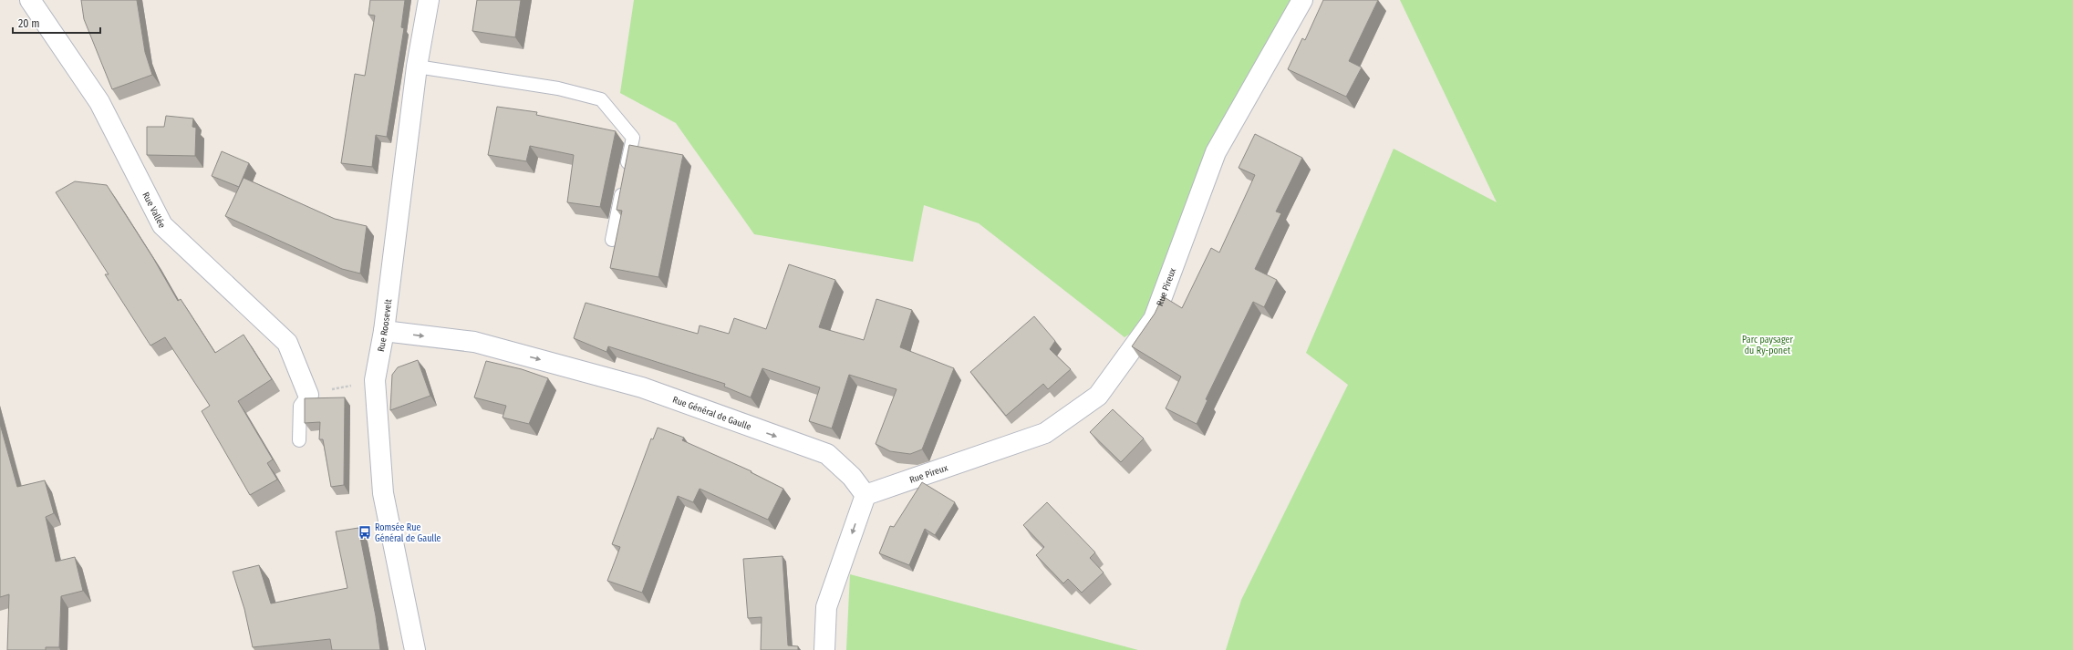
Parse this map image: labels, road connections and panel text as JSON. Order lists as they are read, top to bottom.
{
  "streets": {
    "street": [
      "Rue Vallée",
      "Rue Pireux",
      "Rue Roosevelt",
      "Rue Général de Gaulle"
    ]
  },
  "crossings": [
    ["Rue Pireux", "Rue Général de Gaulle"],
    ["Rue Roosevelt", "Rue Général de Gaulle"]
  ],
  "one_way": ["Rue Général de Gaulle"],
  "parks": ["Parc paysager du Ry-ponet"],
  "places": {
    "bus stop": ["Romsée Rue Général de Gaulle"]
  },
  "scale_bar": "20 m"
}
